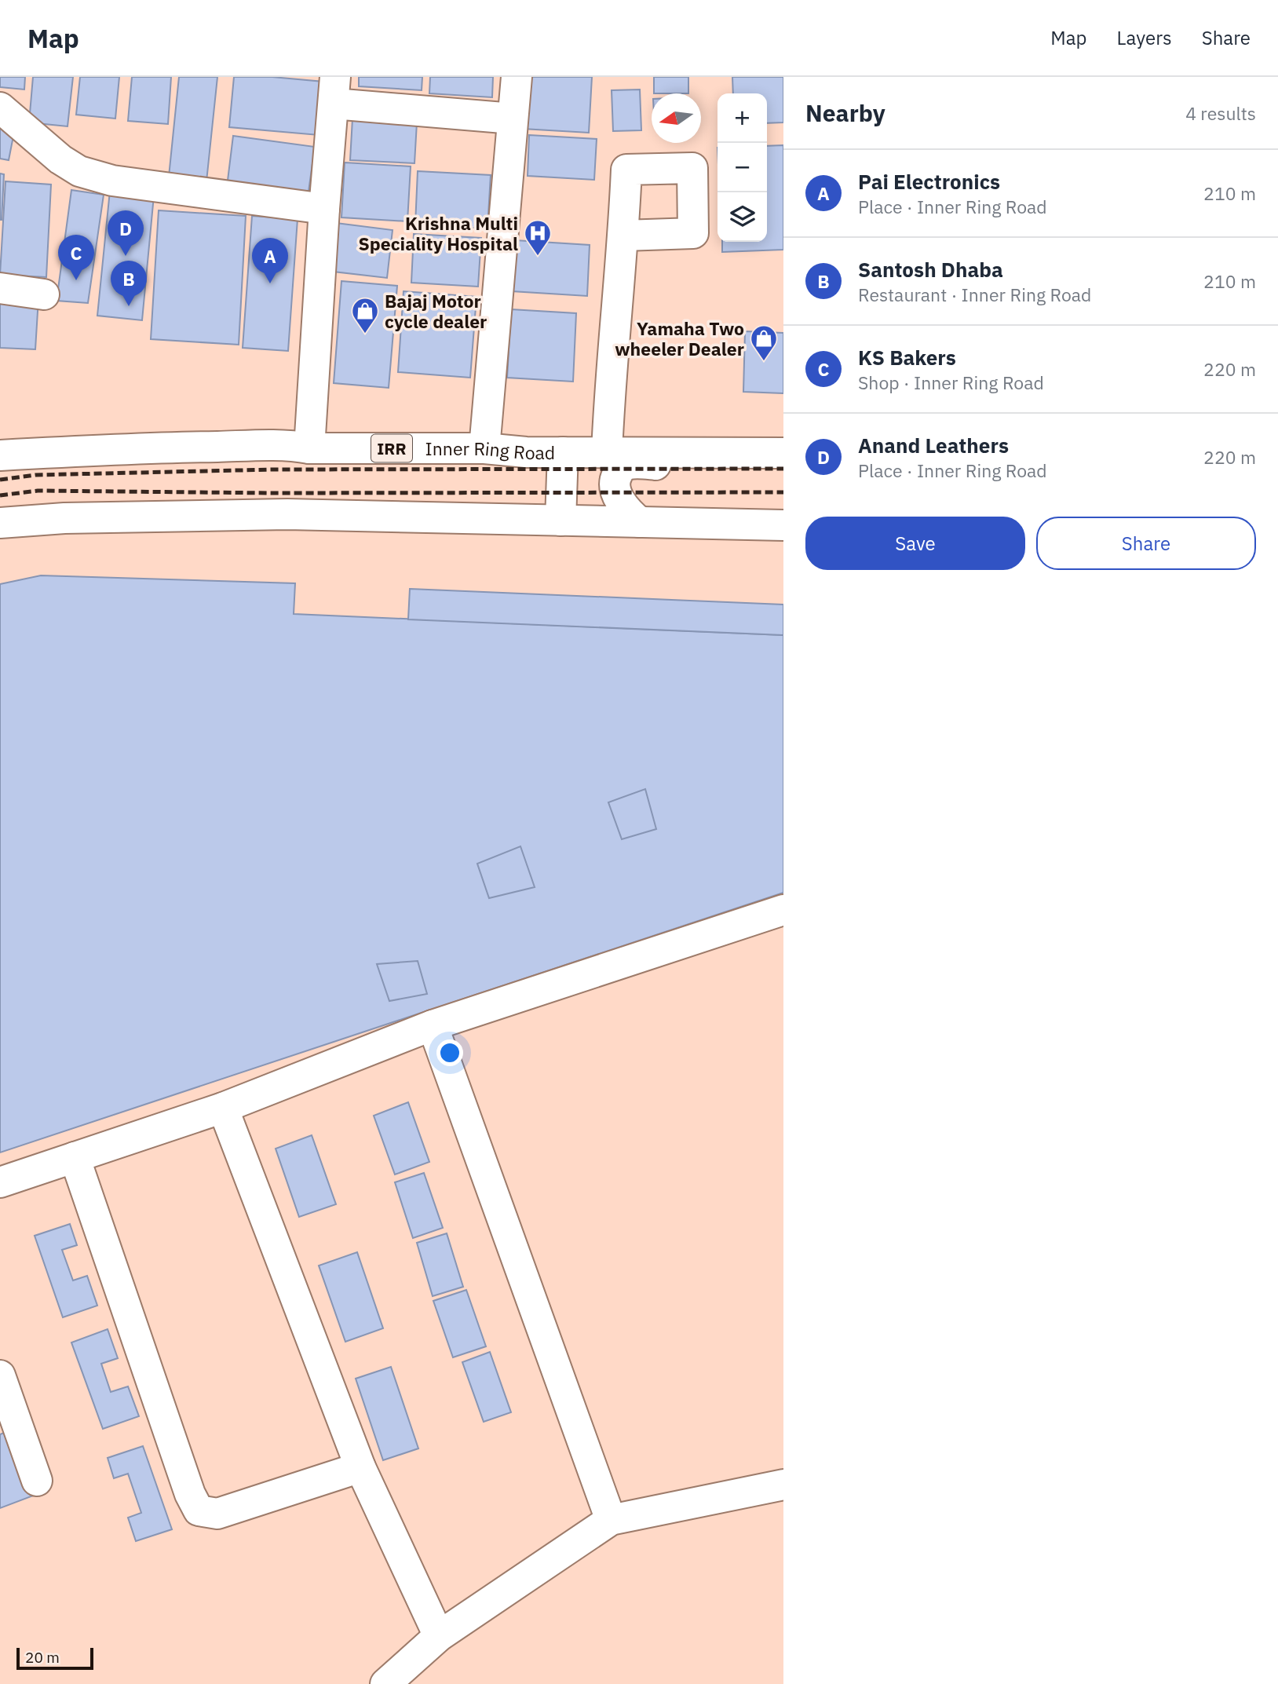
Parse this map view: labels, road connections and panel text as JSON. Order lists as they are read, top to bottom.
{
  "streets": {
    "main road": ["IRR", "Inner Ring Road"]
  },
  "places": {
    "hospital": ["Krishna Multi Speciality Hospital"],
    "shop": ["Bajaj Motor cycle dealer", "Yamaha Two wheeler Dealer"]
  },
  "scale_bar": "20 m",
  "north": "left",
  "page": {
    "header": "Map",
    "nav": ["Map", "Layers", "Share"],
    "heading": ["Nearby", "4 results"],
    "map_buttons": ["+", "−"],
    "list": [
      {
        "mark": "A",
        "name": "Pai Electronics",
        "note": "Place · Inner Ring Road",
        "value": "210 m"
      },
      {
        "mark": "B",
        "name": "Santosh Dhaba",
        "note": "Restaurant · Inner Ring Road",
        "value": "210 m"
      },
      {
        "mark": "C",
        "name": "KS Bakers",
        "note": "Shop · Inner Ring Road",
        "value": "220 m"
      },
      {
        "mark": "D",
        "name": "Anand Leathers",
        "note": "Place · Inner Ring Road",
        "value": "220 m"
      }
    ],
    "pins": [
      "D",
      "C",
      "A",
      "B"
    ],
    "buttons": ["Save", "Share"],
    "scale": "20 m"
  }
}
